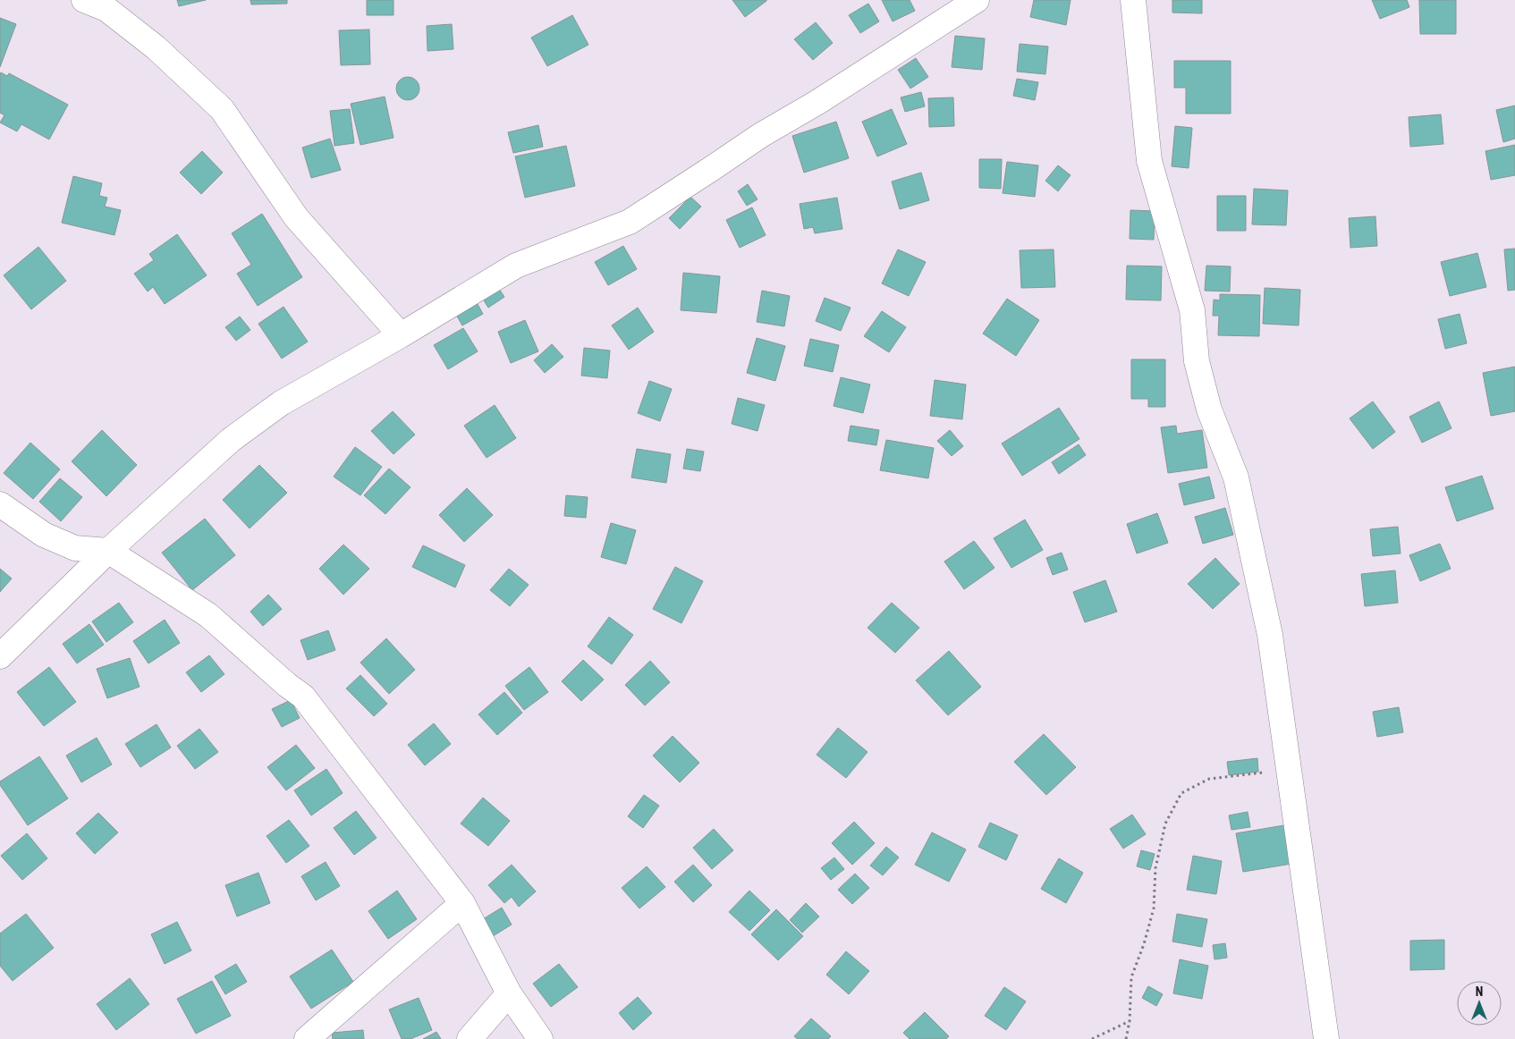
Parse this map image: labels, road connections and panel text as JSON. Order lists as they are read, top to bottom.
{
  "north": "top"
}
